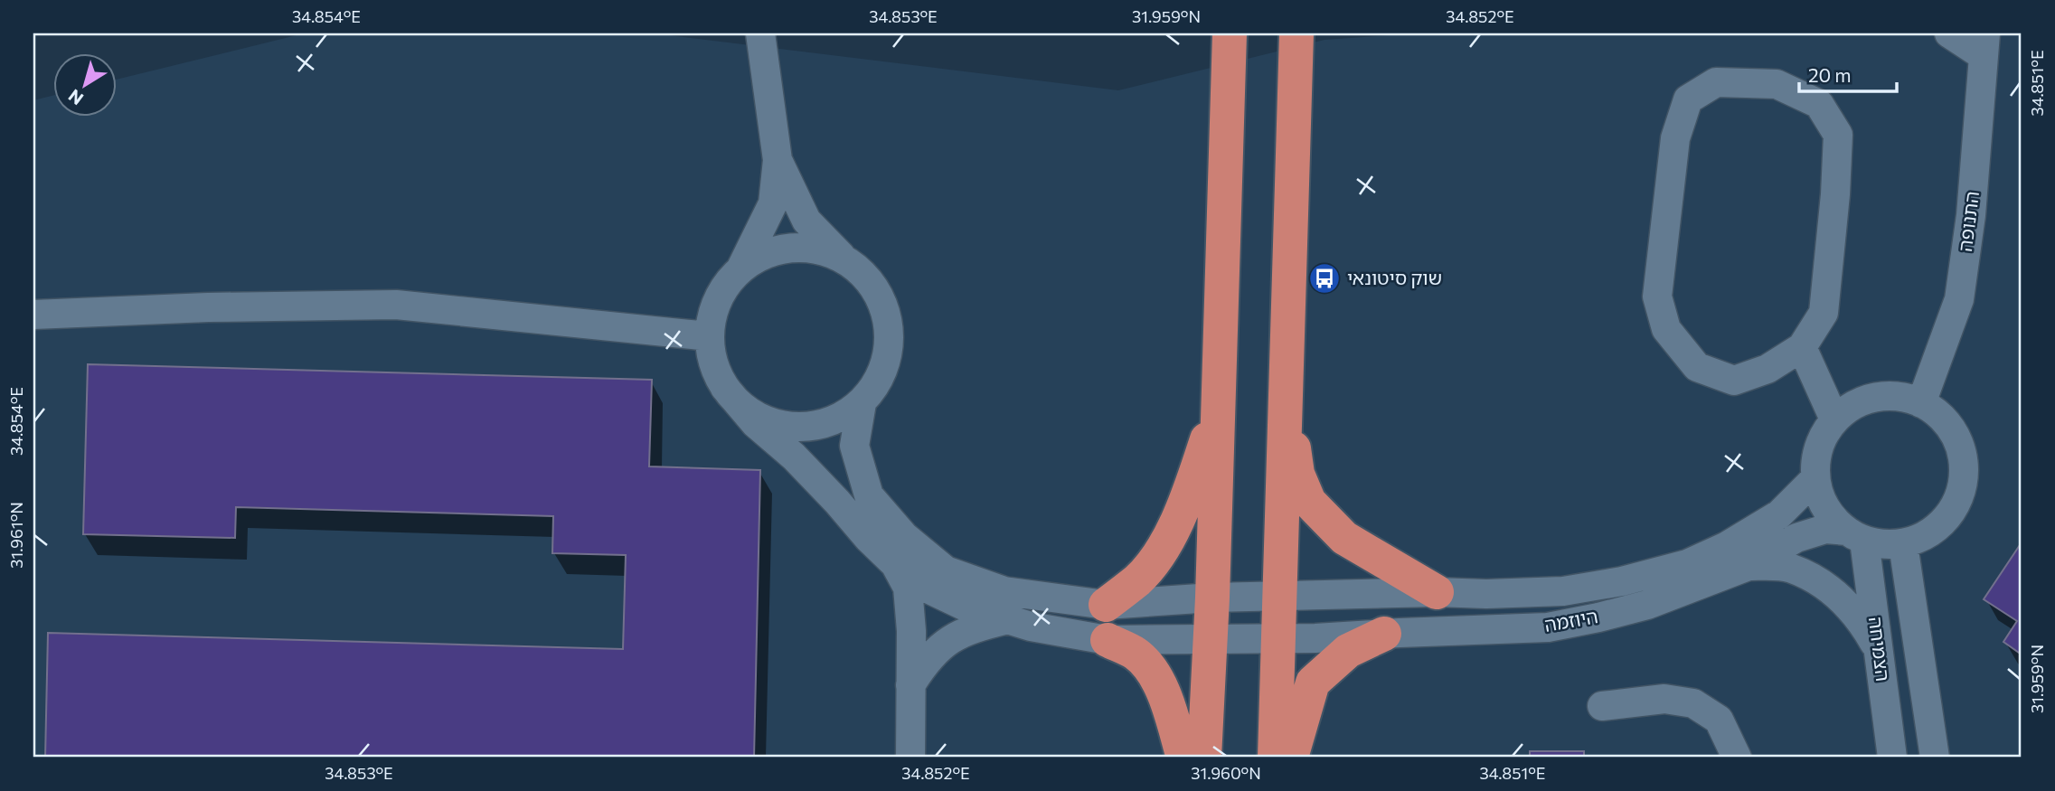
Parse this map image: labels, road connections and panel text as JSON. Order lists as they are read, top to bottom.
{
  "streets": {
    "street": ["התנופה", "היוזמה", "הצמיחה"]
  },
  "crossings": [
    ["התנופה", "היוזמה"],
    ["התנופה", "הצמיחה"],
    ["היוזמה", "הצמיחה"]
  ],
  "places": {
    "bus stop": ["שוק סיטונאי"]
  },
  "scale_bar": "20 m",
  "north": "bottom left",
  "coordinates": [
    "34.854°E",
    "34.853°E",
    "31.959°N",
    "34.852°E",
    "34.851°E",
    "31.961°N",
    "31.960°N"
  ]
}
